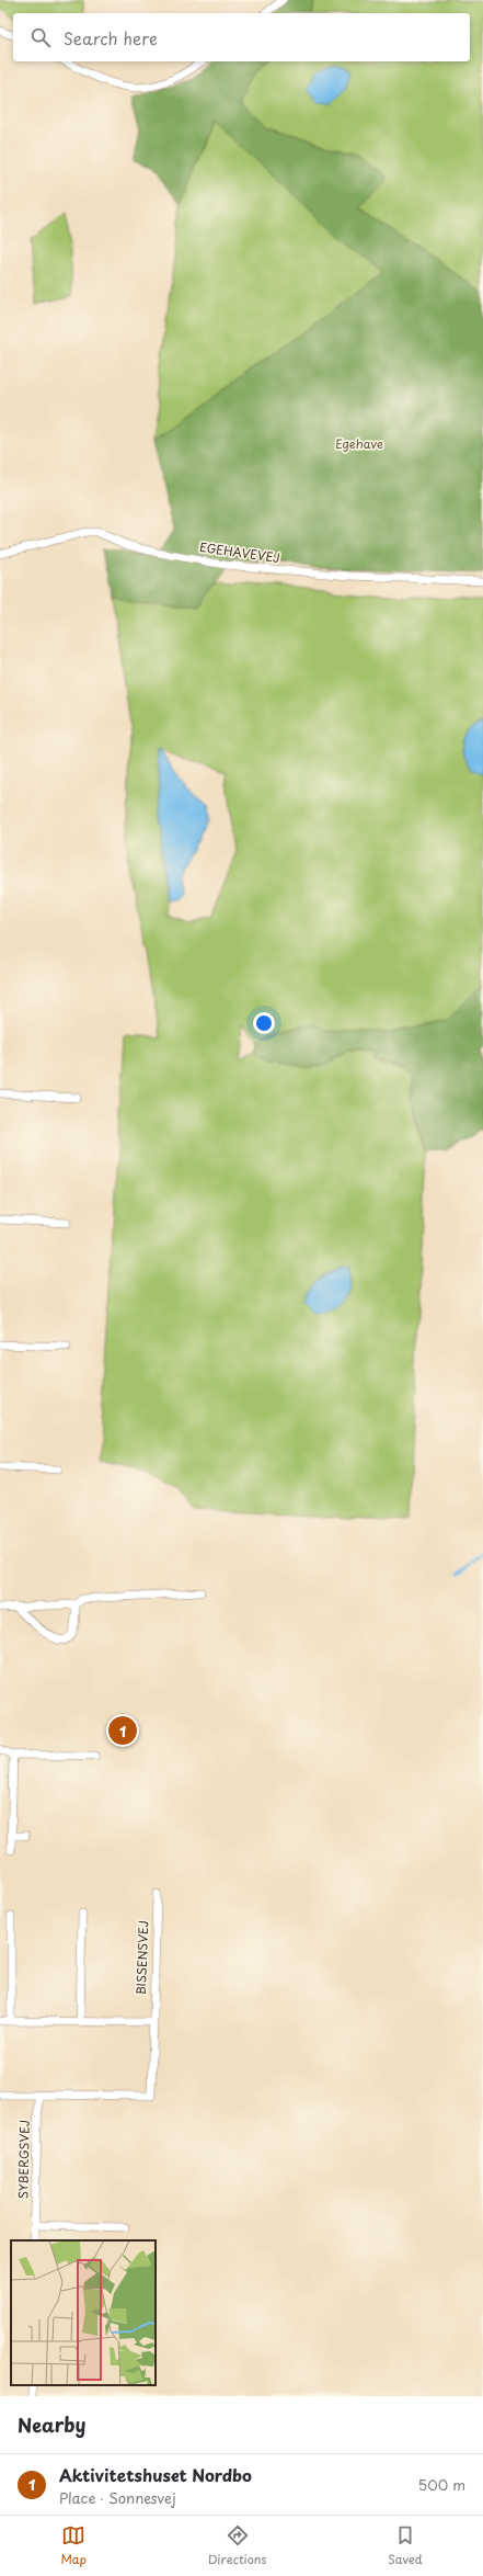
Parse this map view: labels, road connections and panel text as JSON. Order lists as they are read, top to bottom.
{
  "streets": {
    "street": ["EGEHAVEVEJ", "BISSENSVEJ", "SYBERGSVEJ"]
  },
  "crossings": [
    ["BISSENSVEJ", "SYBERGSVEJ"]
  ],
  "parks": ["Egehave"],
  "page": {
    "search": "Search here",
    "pins": "1",
    "heading": "Nearby",
    "list": [
      {
        "mark": "1",
        "name": "Aktivitetshuset Nordbo",
        "note": "Place · Sonnesvej",
        "value": "500 m"
      }
    ],
    "nav": ["Map", "Directions", "Saved"]
  }
}
